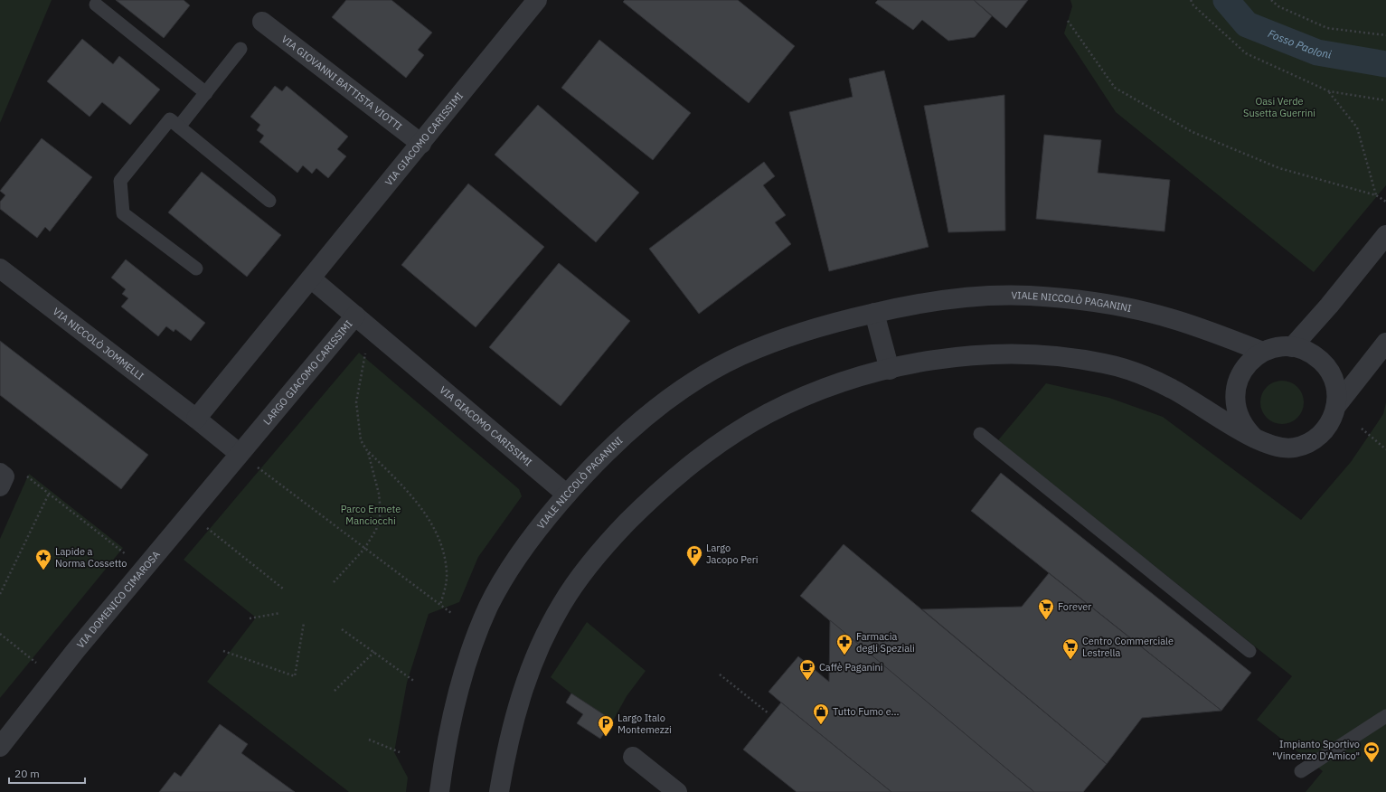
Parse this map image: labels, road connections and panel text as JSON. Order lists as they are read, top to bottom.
{
  "streets": {
    "street": [
      "VIA GIOVANNI BATTISTA VIOTTI",
      "VIA GIACOMO CARISSIMI",
      "VIALE NICCOLÒ PAGANINI",
      "VIA NICCOLÒ JOMMELLI",
      "LARGO GIACOMO CARISSIMI",
      "VIA DOMENICO CIMAROSA"
    ]
  },
  "crossings": [
    ["VIA GIOVANNI BATTISTA VIOTTI", "VIA GIACOMO CARISSIMI"],
    ["VIA GIACOMO CARISSIMI", "VIALE NICCOLÒ PAGANINI"],
    ["VIA GIACOMO CARISSIMI", "LARGO GIACOMO CARISSIMI"],
    ["LARGO GIACOMO CARISSIMI", "VIA DOMENICO CIMAROSA"]
  ],
  "water": ["Fosso Paoloni"],
  "parks": ["Oasi Verde Susetta Guerrini", "Parco Ermete Manciocchi"],
  "places": {
    "parking": ["Largo Jacopo Peri", "Largo Italo Montemezzi"],
    "place": ["Lapide a Norma Cossetto"],
    "supermarket": ["Forever", "Centro Commerciale Lestrella"],
    "pharmacy": ["Farmacia degli Speziali"],
    "cafe": ["Caffè Paganini"],
    "shop": ["Tutto Fumo e..."],
    "sports": ["Impianto Sportivo \"Vincenzo D'Amico\""]
  },
  "scale_bar": "20 m"
}
